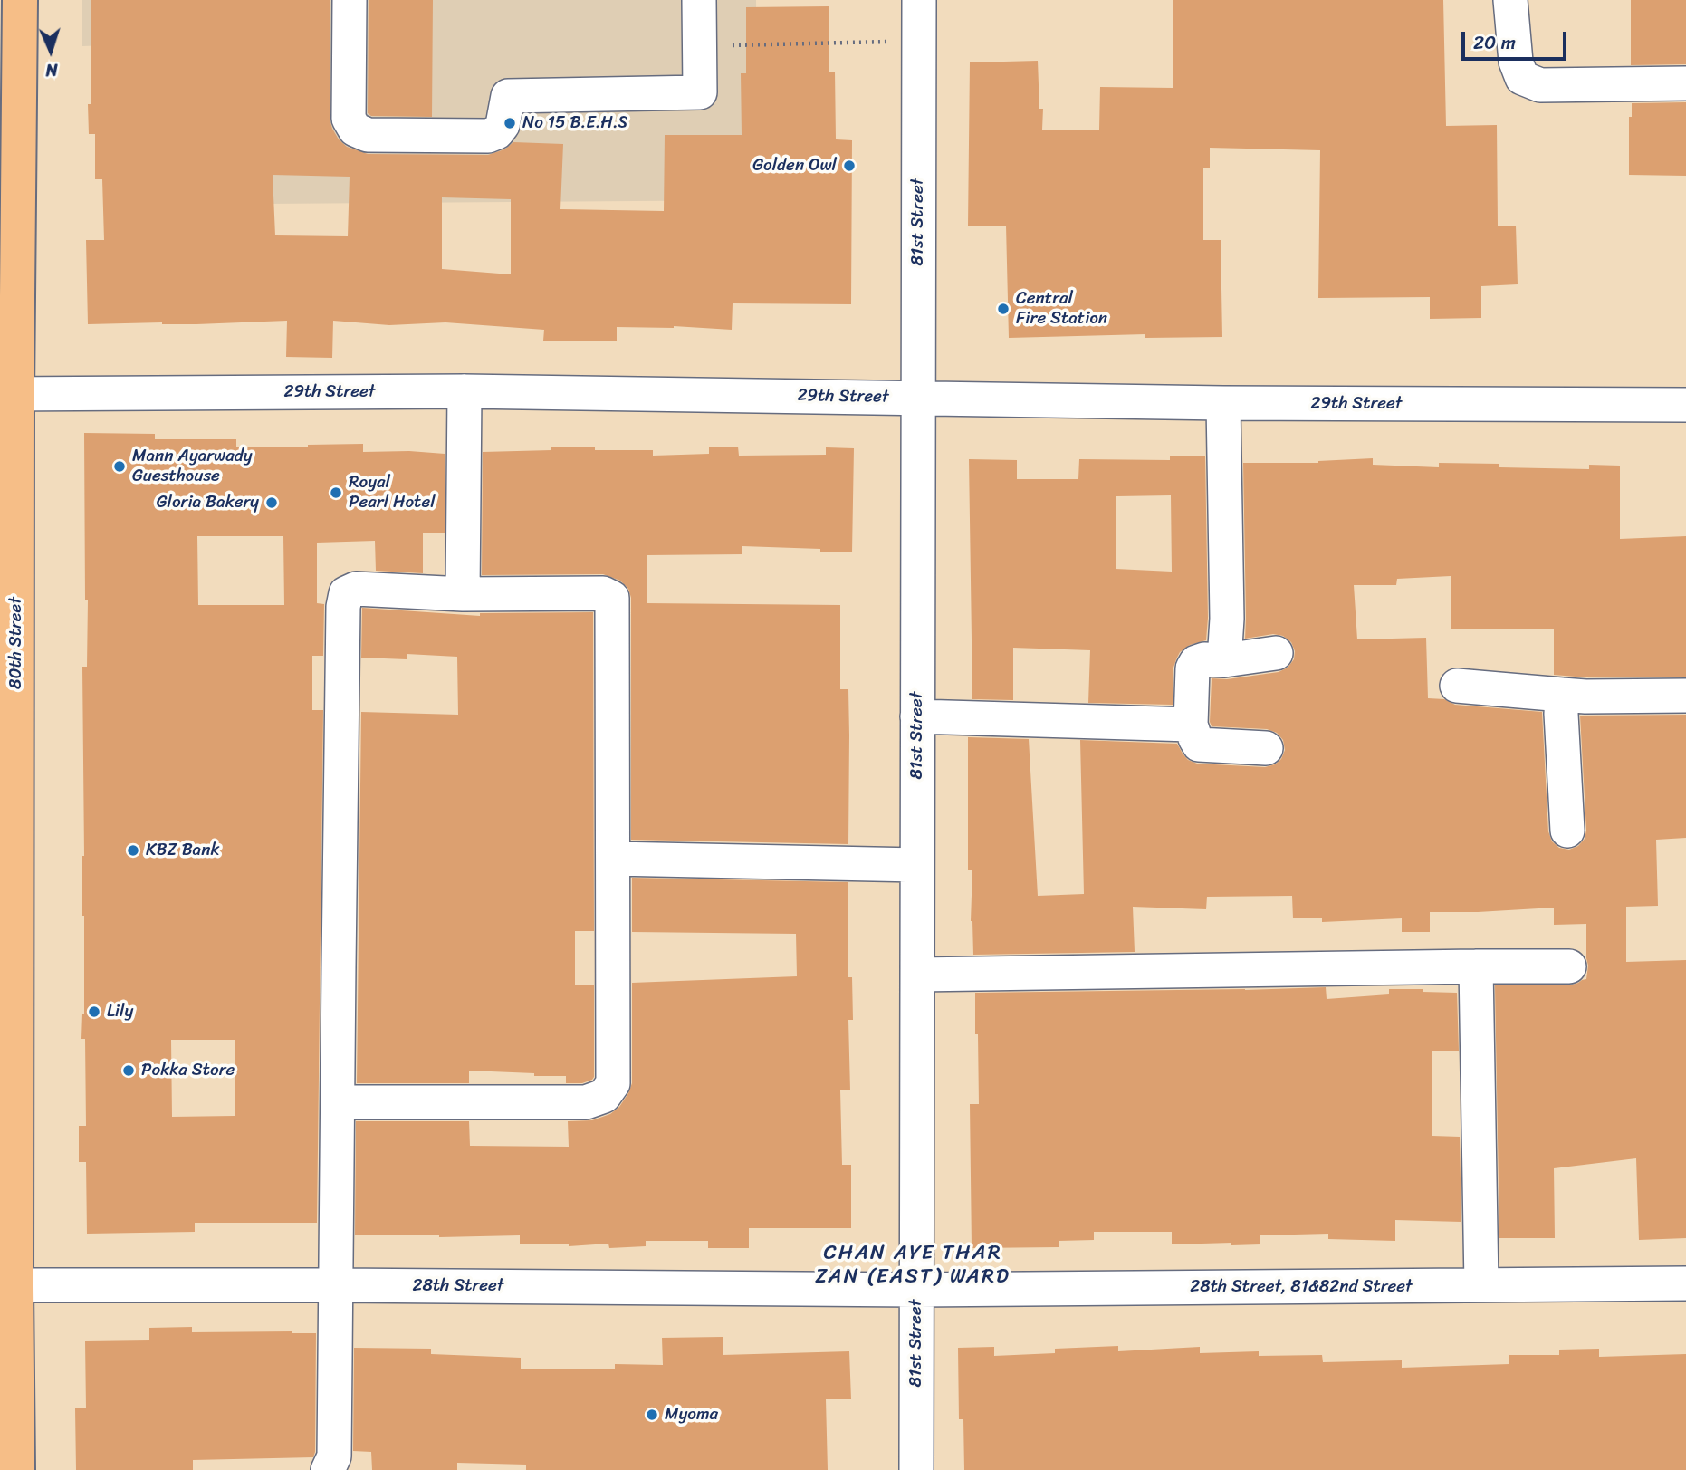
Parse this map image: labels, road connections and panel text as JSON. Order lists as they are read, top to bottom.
{
  "streets": {
    "main road": ["80th Street"],
    "street": [
      "81st Street",
      "29th Street",
      "28th Street",
      "28th Street, 81&82nd Street"
    ]
  },
  "crossings": [
    ["81st Street", "29th Street"],
    ["81st Street", "28th Street"],
    ["81st Street", "28th Street, 81&82nd Street"],
    ["29th Street", "80th Street"],
    ["80th Street", "28th Street"],
    ["28th Street", "28th Street, 81&82nd Street"]
  ],
  "districts": ["CHAN AYE THAR ZAN (EAST) WARD"],
  "places": [
    "No 15 B.E.H.S",
    "Golden Owl",
    "Central Fire Station",
    "Mann Ayarwady Guesthouse",
    "Royal Pearl Hotel",
    "Gloria Bakery",
    "KBZ Bank",
    "Lily",
    "Pokka Store",
    "Myoma"
  ],
  "scale_bar": "20 m",
  "north": "bottom"
}
